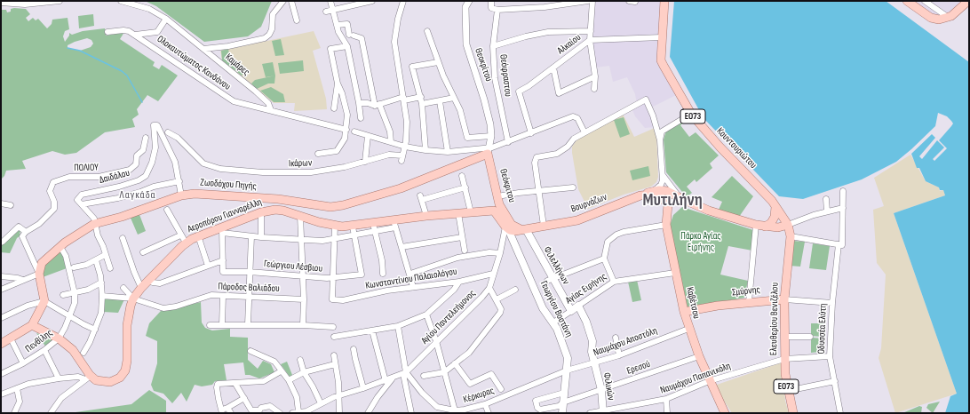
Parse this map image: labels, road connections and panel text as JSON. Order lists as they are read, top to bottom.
{
  "streets": {
    "main road": [
      "ΕΟ73",
      "Κουντουριώτου",
      "Ζωοδόχου Πηγής",
      "Θεόκριτου",
      "Βουρνάζων",
      "Αεροπόρου Γιανναρέλλη",
      "Φιλελλήνων",
      "Αγίας Ειρήνης",
      "Σμύρνης",
      "Καβέτσου",
      "Γεωργίου Βοστάνη",
      "Ελευθερίου Βενιζέλου",
      "Φιλικών"
    ],
    "street": [
      "Αλκαίου",
      "Ολοκαυτώματος Κανδάνου",
      "Καμάρες",
      "Θεοκρίτου",
      "Θεόφραστου",
      "Ικάρων",
      "ΠΟΛΙΟΥ",
      "Δαιδάλου",
      "Γεώργιου Λέσβιου",
      "Κωνσταντίνου Παλαιολόγου",
      "Πάροδος Βαλιάδου",
      "Αγίου Παντελεήμονος",
      "Οδυσσέα Ελύτη",
      "Πενθίλης",
      "Ναυμάχου Αποστόλη",
      "Ερεσού",
      "Ναυμάχου Παπανικόλη",
      "Κέρκυρας"
    ]
  },
  "crossings": [
    ["Αλκαίου", "Κουντουριώτου"],
    ["Ολοκαυτώματος Κανδάνου", "Καμάρες"],
    ["Θεοκρίτου", "Θεόκριτου"],
    ["ΕΟ73", "Κουντουριώτου"],
    ["ΕΟ73", "Ελευθερίου Βενιζέλου"],
    ["Ζωοδόχου Πηγής", "Θεόκριτου"],
    ["Ζωοδόχου Πηγής", "Πενθίλης"],
    ["Θεόκριτου", "Βουρνάζων"],
    ["Θεόκριτου", "Αεροπόρου Γιανναρέλλη"],
    ["Θεόκριτου", "Φιλελλήνων"],
    ["Βουρνάζων", "Φιλελλήνων"],
    ["Βουρνάζων", "Γεωργίου Βοστάνη"],
    ["Βουρνάζων", "Αγίου Παντελεήμονος"],
    ["Αεροπόρου Γιανναρέλλη", "Πάροδος Βαλιάδου"],
    ["Φιλελλήνων", "Αγίας Ειρήνης"],
    ["Γεώργιου Λέσβιου", "Κωνσταντίνου Παλαιολόγου"],
    ["Κωνσταντίνου Παλαιολόγου", "Αγίου Παντελεήμονος"],
    ["Αγίας Ειρήνης", "Καβέτσου"],
    ["Αγίας Ειρήνης", "Γεωργίου Βοστάνη"],
    ["Σμύρνης", "Καβέτσου"],
    ["Σμύρνης", "Ελευθερίου Βενιζέλου"],
    ["Σμύρνης", "Οδυσσέα Ελύτη"],
    ["Καβέτσου", "Ναυμάχου Αποστόλη"],
    ["Καβέτσου", "Ερεσού"],
    ["Καβέτσου", "Ναυμάχου Παπανικόλη"],
    ["Γεωργίου Βοστάνη", "Αγίου Παντελεήμονος"],
    ["Γεωργίου Βοστάνη", "Ναυμάχου Αποστόλη"],
    ["Γεωργίου Βοστάνη", "Ερεσού"],
    ["Γεωργίου Βοστάνη", "Κέρκυρας"],
    ["Αγίου Παντελεήμονος", "Κέρκυρας"],
    ["Ελευθερίου Βενιζέλου", "Ναυμάχου Παπανικόλη"],
    ["Οδυσσέα Ελύτη", "Ναυμάχου Παπανικόλη"],
    ["Ναυμάχου Αποστόλη", "Φιλικών"],
    ["Ναυμάχου Αποστόλη", "Κέρκυρας"],
    ["Ερεσού", "Φιλικών"],
    ["Ναυμάχου Παπανικόλη", "Φιλικών"]
  ],
  "districts": ["Λαγκάδα", "Μυτιλήνη"],
  "parks": ["Πάρκο Αγίας Ειρήνης"]
}
